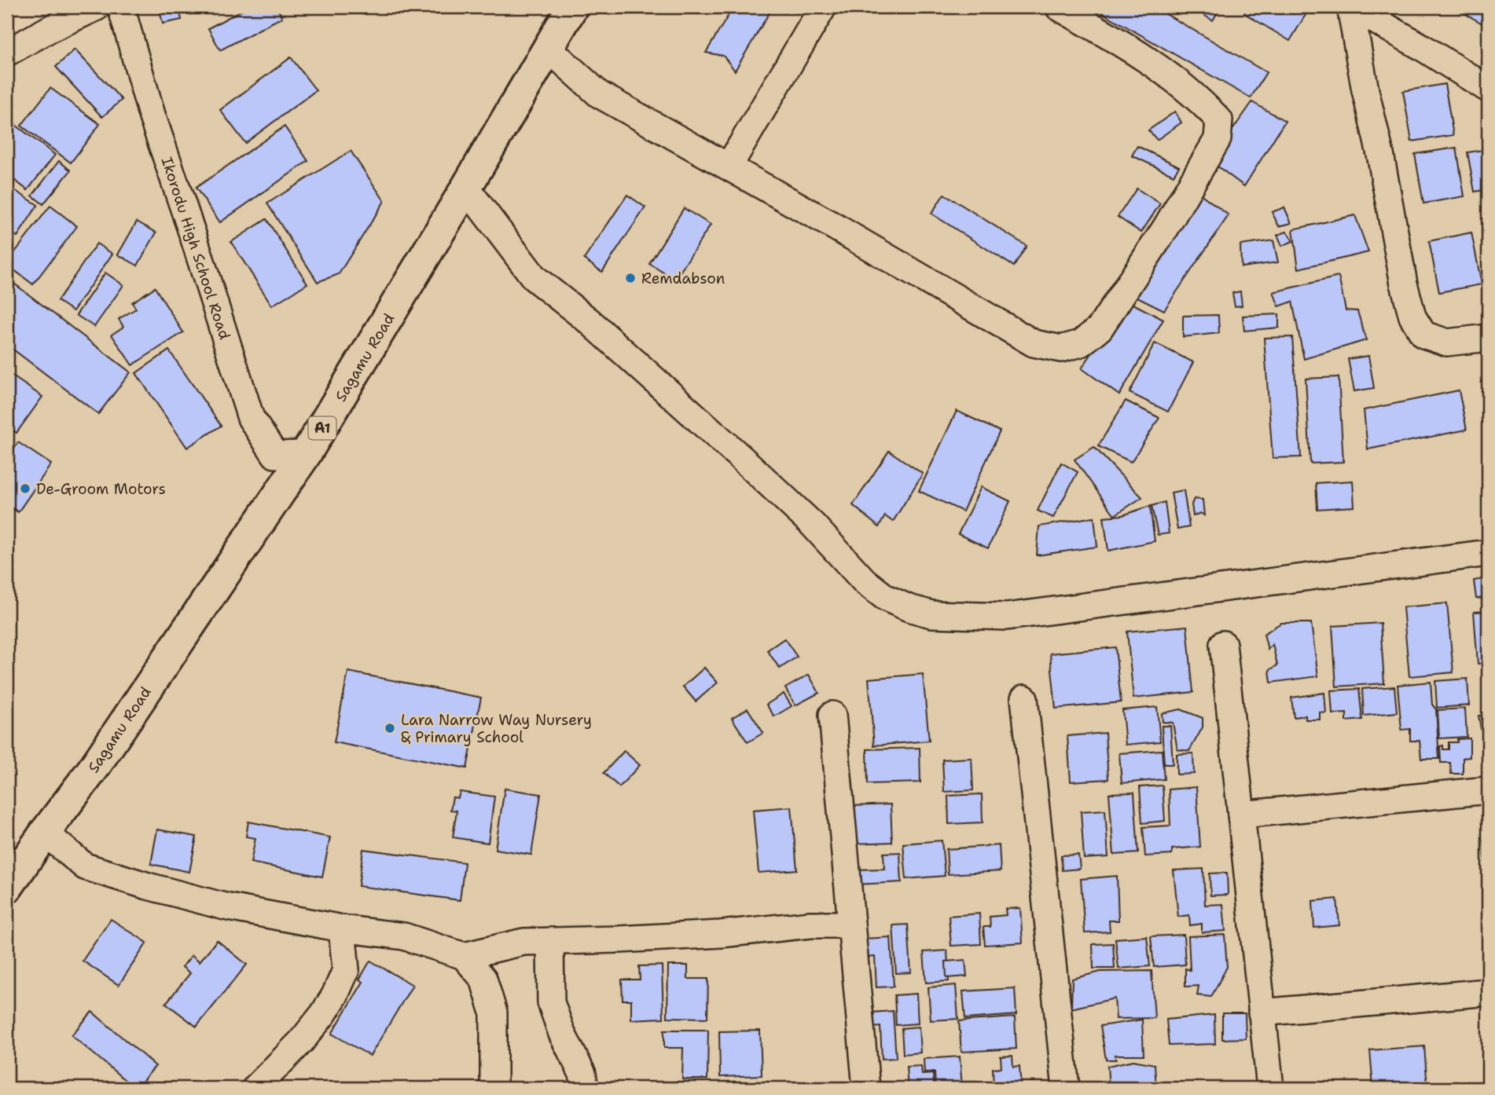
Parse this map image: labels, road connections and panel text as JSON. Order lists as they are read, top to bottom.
{
  "streets": {
    "highway": ["Sagamu Road", "A1"],
    "street": ["Ikorodu High School Road"]
  },
  "crossings": [
    ["Ikorodu High School Road", "Sagamu Road"]
  ],
  "places": ["Remdabson", "De-Groom Motors", "Lara Narrow Way Nursery & Primary School"]
}
